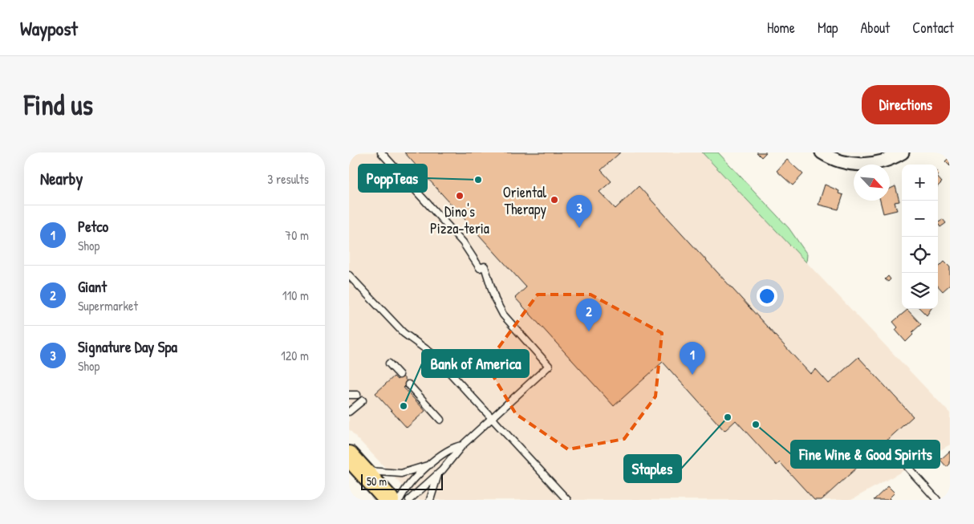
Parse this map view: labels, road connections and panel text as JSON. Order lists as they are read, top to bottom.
{
  "places": [
    "PoppTeas",
    "Dino's Pizza-teria",
    "Oriental Therapy",
    "Bank of America",
    "Staples",
    "Fine Wine & Good Spirits"
  ],
  "scale_bar": "50 m",
  "north": "bottom right",
  "page": {
    "header": "Waypost",
    "nav": [
      "Home",
      "Map",
      "About",
      "Contact"
    ],
    "buttons": "Directions",
    "title": "Find us",
    "heading": ["Nearby", "3 results"],
    "map_buttons": ["+", "−"],
    "pins": ["3", "2", "1"],
    "list": [
      {
        "mark": "1",
        "name": "Petco",
        "note": "Shop",
        "value": "70 m"
      },
      {
        "mark": "2",
        "name": "Giant",
        "note": "Supermarket",
        "value": "110 m"
      },
      {
        "mark": "3",
        "name": "Signature Day Spa",
        "note": "Shop",
        "value": "120 m"
      }
    ],
    "scale": "50 m"
  }
}
